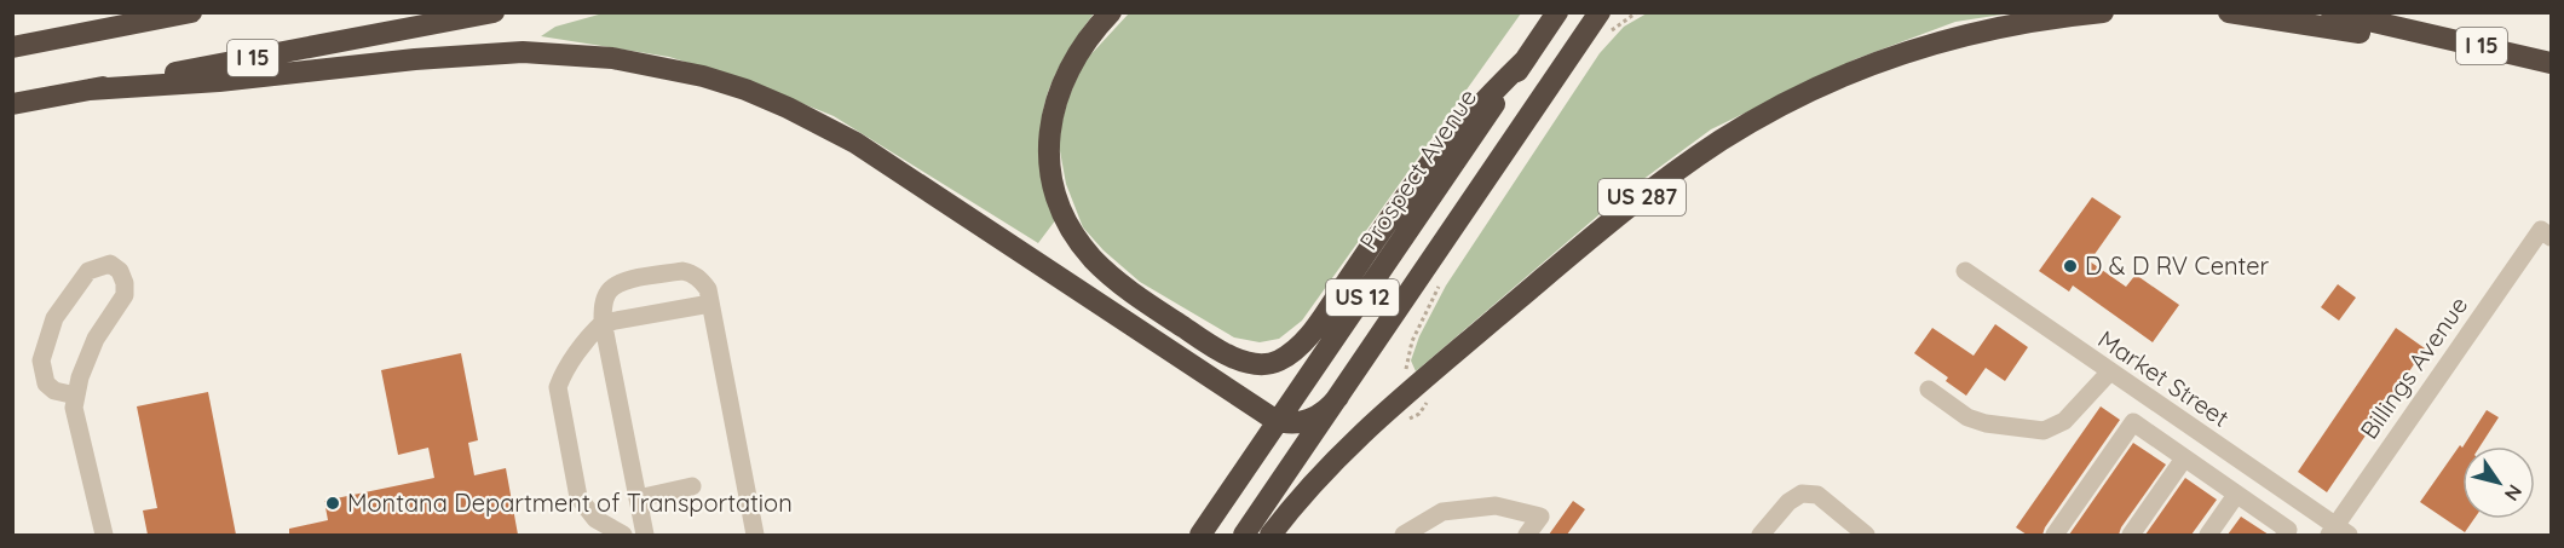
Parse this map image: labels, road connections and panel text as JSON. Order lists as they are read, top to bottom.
{
  "streets": {
    "highway": [
      "I 15",
      "Prospect Avenue",
      "US 287",
      "US 12"
    ],
    "street": ["Billings Avenue", "Market Street"]
  },
  "crossings": [
    ["Billings Avenue", "Market Street"]
  ],
  "places": ["D & D RV Center", "Montana Department of Transportation"],
  "north": "bottom right"
}
